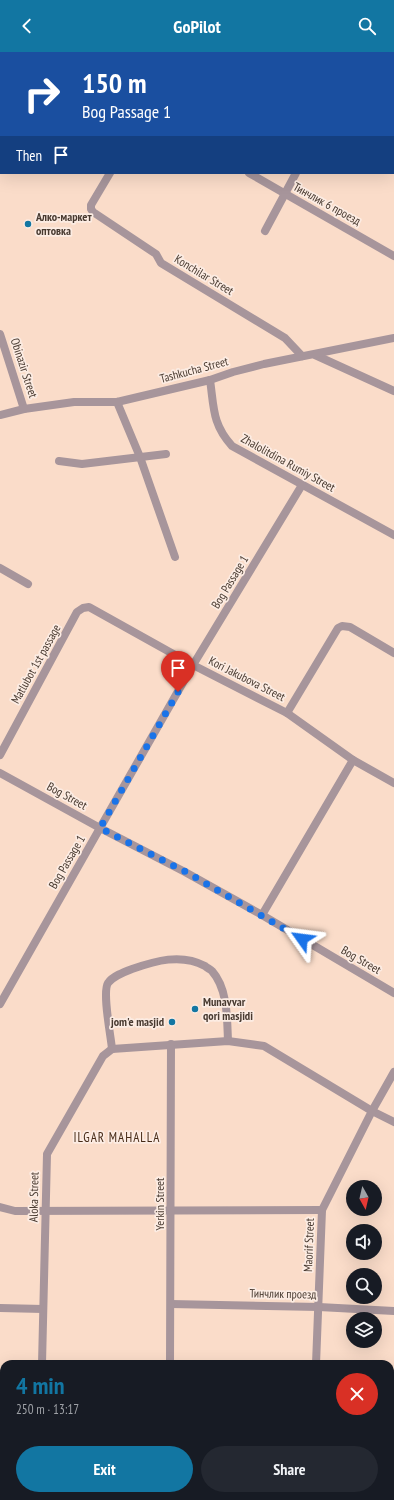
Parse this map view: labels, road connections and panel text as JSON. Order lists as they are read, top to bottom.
{
  "streets": {
    "street": [
      "Тинчлик 6 проезд",
      "Konchilar Street",
      "Obinazir Street",
      "Tashkucha Street",
      "Zhalolitdina Rumiy Street",
      "Bog Passage 1",
      "Matlubot 1st passage",
      "Kori Jakubova Street",
      "Bog Street",
      "Aloka Street",
      "Yerkin Street",
      "Maorif Street",
      "Тинчлик проезд"
    ]
  },
  "crossings": [
    ["Konchilar Street", "Tashkucha Street"],
    ["Obinazir Street", "Tashkucha Street"],
    ["Tashkucha Street", "Zhalolitdina Rumiy Street"],
    ["Zhalolitdina Rumiy Street", "Bog Passage 1"],
    ["Bog Passage 1", "Kori Jakubova Street"],
    ["Bog Passage 1", "Bog Street"],
    ["Matlubot 1st passage", "Kori Jakubova Street"],
    ["Yerkin Street", "Тинчлик проезд"],
    ["Maorif Street", "Тинчлик проезд"]
  ],
  "districts": ["ILGAR MAHALLA"],
  "places": ["Алко-маркет оптовка", "Munavvar qori masjidi", "jom'e masjid"],
  "north": "bottom",
  "page": {
    "header": "GoPilot",
    "turn": ["150 m", "Bog Passage 1"],
    "then": "Then",
    "heading": ["4 min", "250 m · 13:17"],
    "buttons": ["Exit", "Share"]
  }
}
